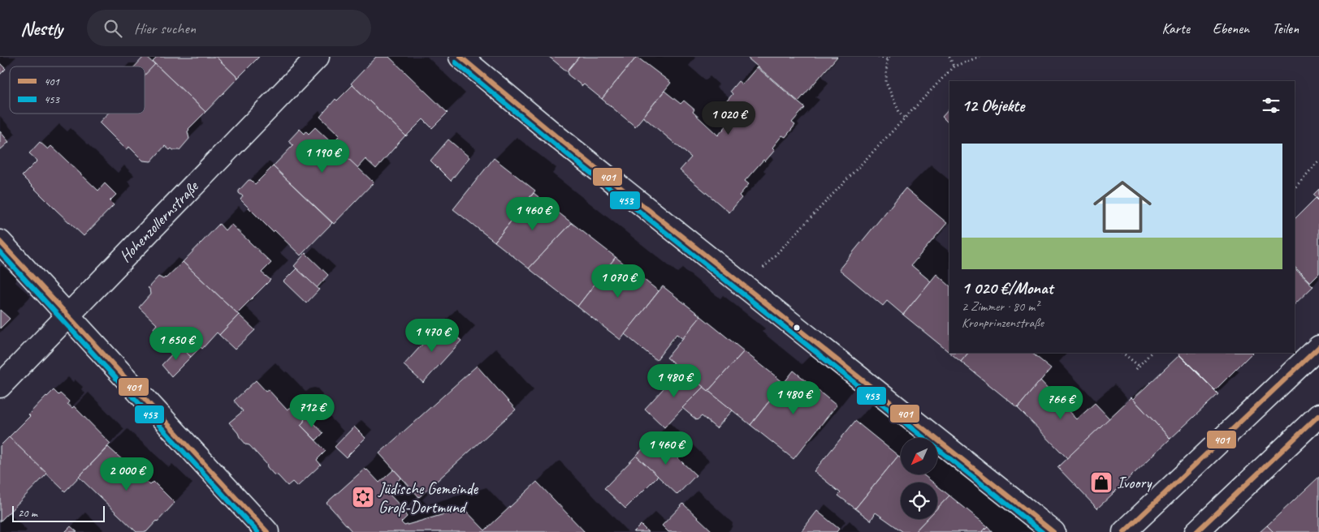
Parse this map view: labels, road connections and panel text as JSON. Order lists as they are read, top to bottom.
{
  "streets": {
    "street": ["Hohenzollernstraße"]
  },
  "places": {
    "shop": ["Ivoory"],
    "synagogue": ["Jüdische Gemeinde Groß-Dortmund"]
  },
  "lines": ["transit line 401", "transit line 453"],
  "legend": ["401", "453"],
  "scale_bar": "20 m",
  "north": "bottom left",
  "page": {
    "header": "Nestly",
    "search": "Hier suchen",
    "nav": ["Karte", "Ebenen", "Teilen"],
    "heading": "12 Objekte",
    "price": [
      "1 020 €",
      "1 190 €",
      "1 460 €",
      "1 070 €",
      "1 470 €",
      "1 650 €",
      "1 480 €",
      "1 480 €",
      "766 €",
      "712 €",
      "1 460 €",
      "2 000 €"
    ],
    "list": [
      {
        "name": "1 020 €/Monat",
        "note": "2 Zimmer · 80 m² · Kronprinzenstraße"
      }
    ],
    "scale": "20 m"
  }
}
